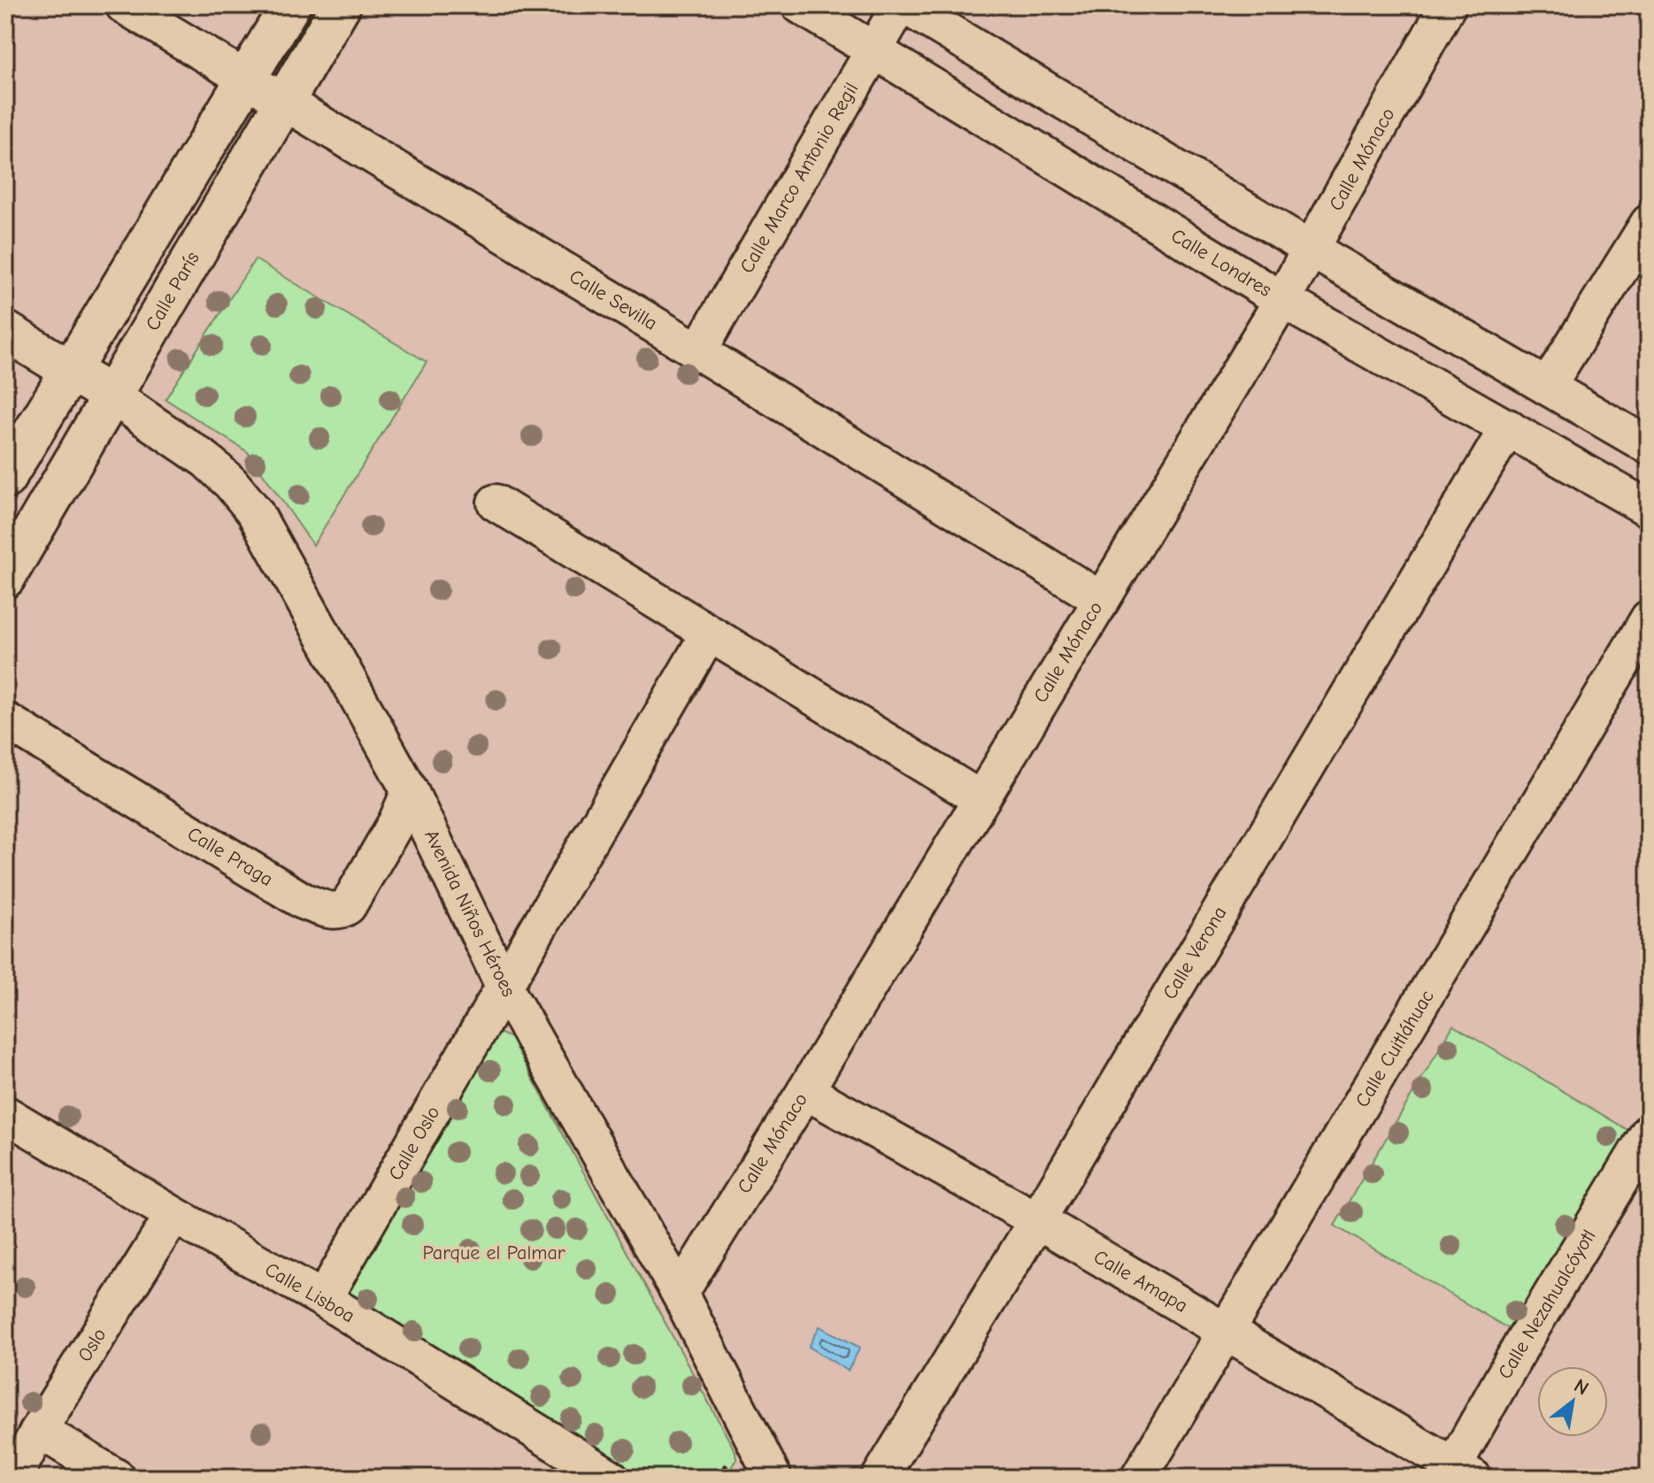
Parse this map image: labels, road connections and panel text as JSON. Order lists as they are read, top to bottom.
{
  "streets": {
    "main road": ["Calle París"],
    "street": [
      "Calle Mónaco",
      "Calle Marco Antonio Regil",
      "Calle Londres",
      "Calle Sevilla",
      "Calle Praga",
      "Avenida Niños Héroes",
      "Calle Verona",
      "Calle Cuitláhuac",
      "Calle Oslo",
      "Calle Amapa",
      "Calle Lisboa",
      "Calle Nezahualcóyotl",
      "Oslo"
    ]
  },
  "crossings": [
    ["Calle Mónaco", "Calle Londres"],
    ["Calle Mónaco", "Calle Sevilla"],
    ["Calle Mónaco", "Avenida Niños Héroes"],
    ["Calle Mónaco", "Calle Amapa"],
    ["Calle Marco Antonio Regil", "Calle Londres"],
    ["Calle Marco Antonio Regil", "Calle Sevilla"],
    ["Calle Londres", "Calle Verona"],
    ["Calle París", "Calle Sevilla"],
    ["Calle París", "Avenida Niños Héroes"],
    ["Calle Praga", "Avenida Niños Héroes"],
    ["Avenida Niños Héroes", "Calle Oslo"],
    ["Calle Verona", "Calle Amapa"],
    ["Calle Cuitláhuac", "Calle Amapa"],
    ["Calle Oslo", "Calle Lisboa"],
    ["Calle Amapa", "Calle Nezahualcóyotl"],
    ["Calle Lisboa", "Oslo"]
  ],
  "parks": ["Parque el Palmar"],
  "north": "top right"
}
